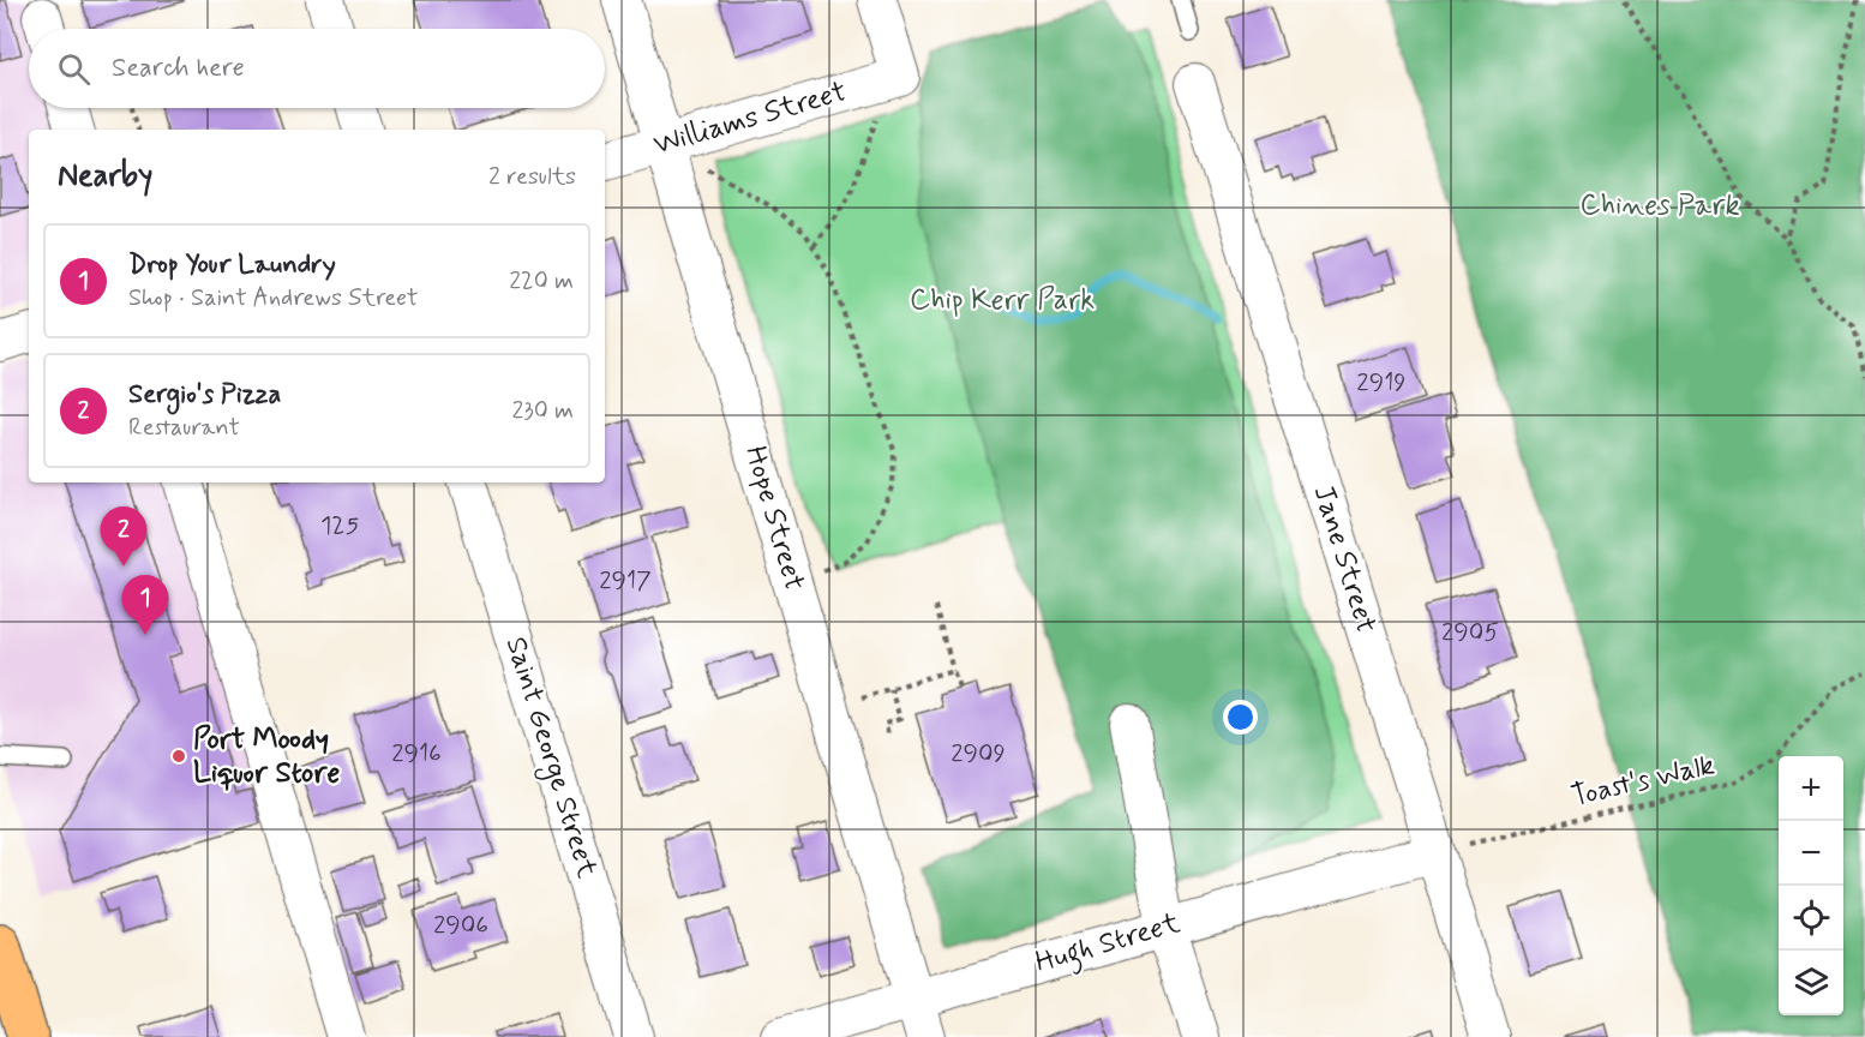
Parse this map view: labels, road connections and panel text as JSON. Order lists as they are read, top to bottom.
{
  "streets": {
    "street": [
      "Williams Street",
      "Hope Street",
      "Jane Street",
      "Saint George Street",
      "Hugh Street"
    ],
    "path": ["Toast's Walk"]
  },
  "crossings": [
    ["Williams Street", "Hope Street"],
    ["Hope Street", "Hugh Street"],
    ["Jane Street", "Toast's Walk"],
    ["Jane Street", "Hugh Street"],
    ["Toast's Walk", "Hugh Street"]
  ],
  "parks": ["Chines Park", "Chip Kerr Park"],
  "places": ["Port Moody Liquor Store"],
  "house_numbers": [
    "2919",
    "125",
    "2917",
    "2905",
    "2916",
    "2909",
    "2906"
  ],
  "page": {
    "search": "Search here",
    "heading": ["Nearby", "2 results"],
    "list": [
      {
        "mark": "1",
        "name": "Drop Your Laundry",
        "note": "Shop · Saint Andrews Street",
        "value": "220 m"
      },
      {
        "mark": "2",
        "name": "Sergio's Pizza",
        "note": "Restaurant",
        "value": "230 m"
      }
    ],
    "pins": ["2", "1"],
    "map_buttons": ["+", "−"]
  }
}
